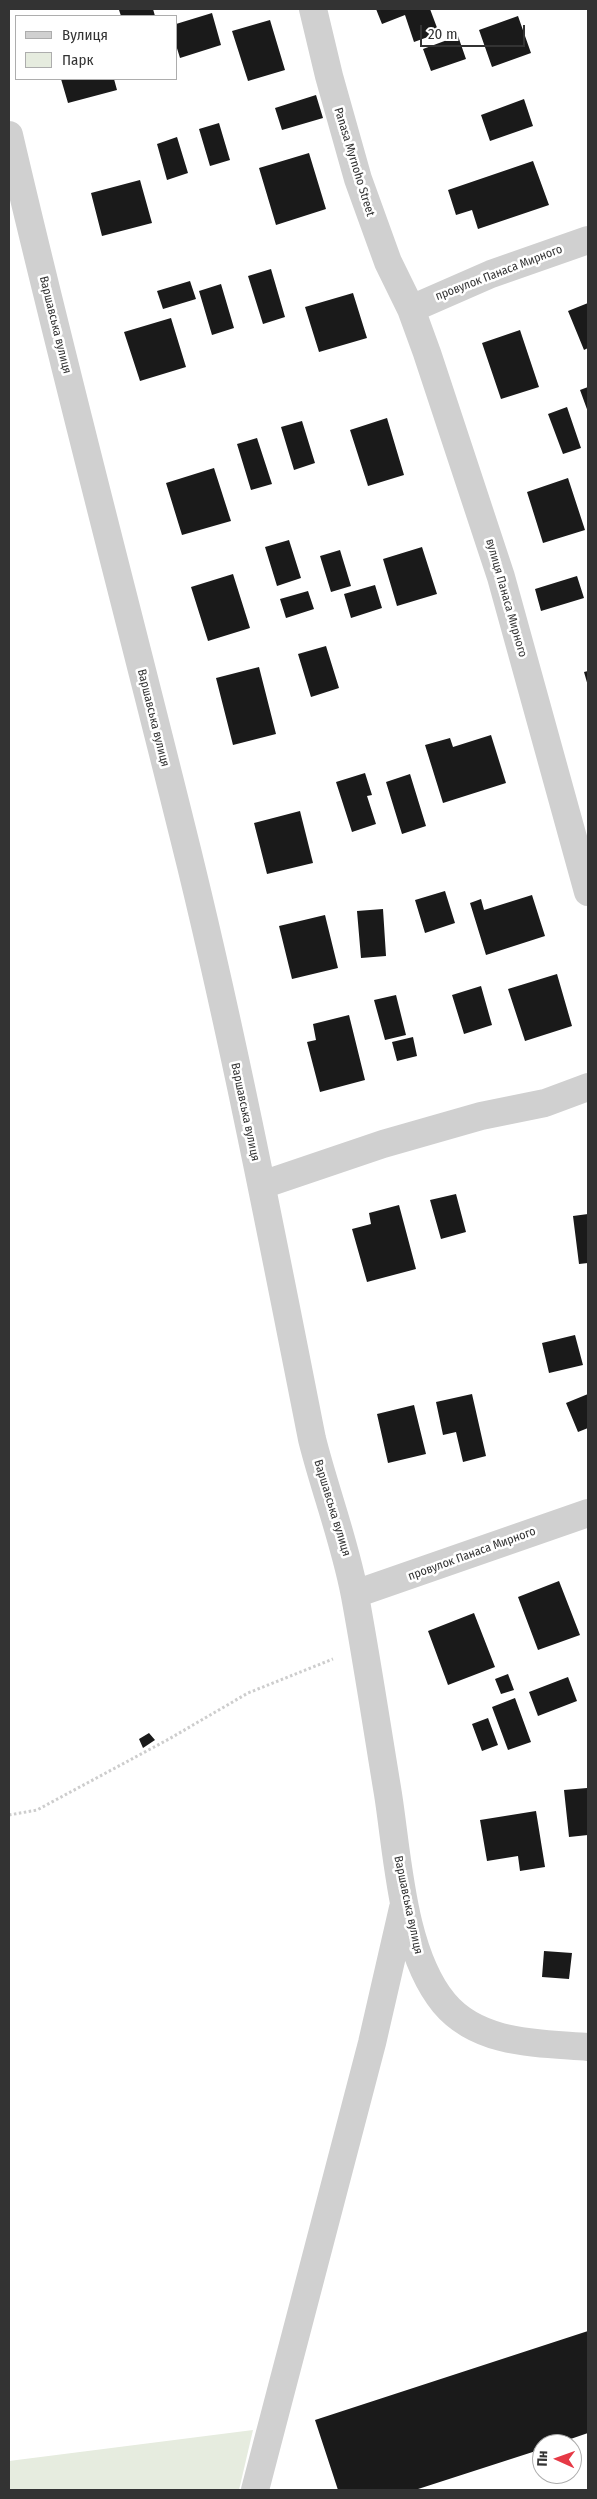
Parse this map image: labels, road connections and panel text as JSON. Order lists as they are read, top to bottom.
{
  "streets": {
    "street": [
      "Panasa Myrnoho Street",
      "провулок Панаса Мирного",
      "Варшавська вулиця",
      "вулиця Панаса Мирного"
    ]
  },
  "crossings": [
    ["Panasa Myrnoho Street", "провулок Панаса Мирного"],
    ["Panasa Myrnoho Street", "вулиця Панаса Мирного"],
    ["провулок Панаса Мирного", "Варшавська вулиця"],
    ["провулок Панаса Мирного", "вулиця Панаса Мирного"]
  ],
  "legend": ["Вулиця", "Парк"],
  "scale_bar": "20 m",
  "north": "left"
}
